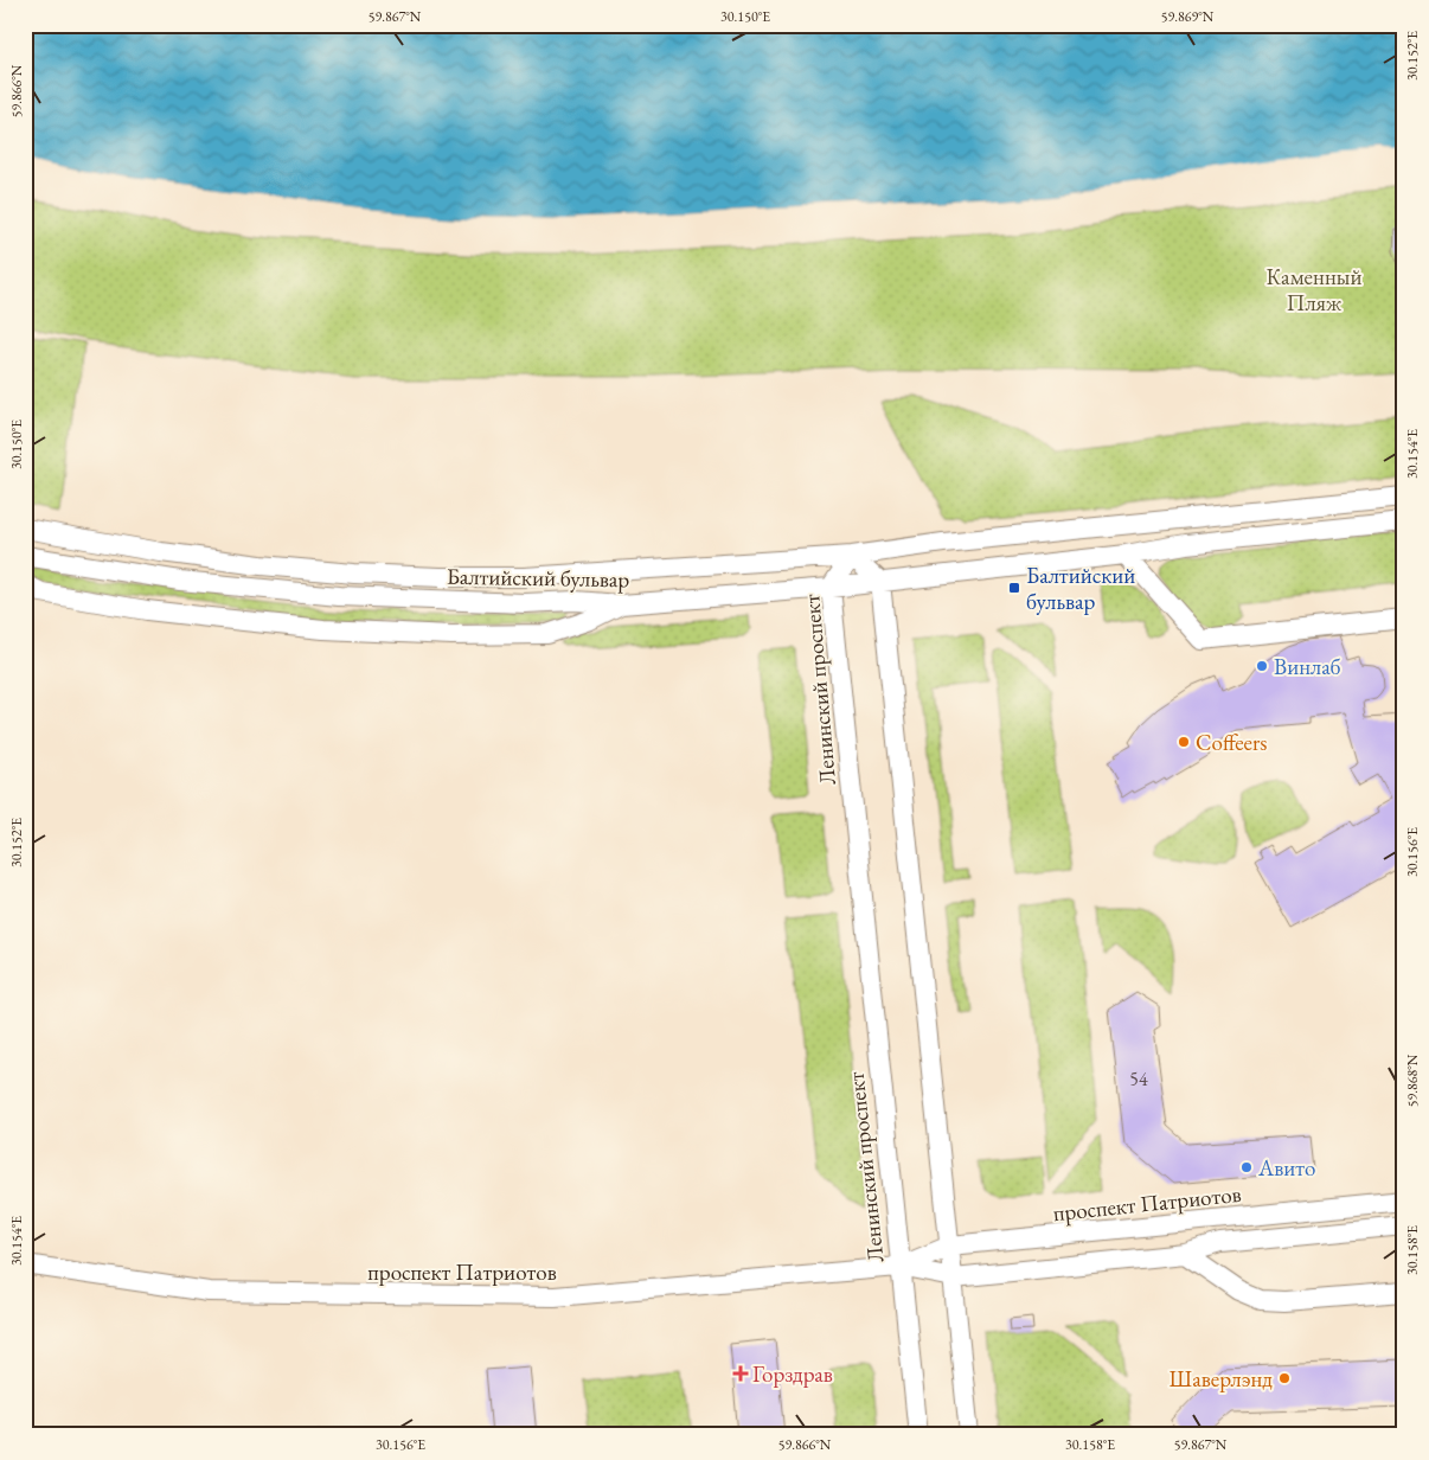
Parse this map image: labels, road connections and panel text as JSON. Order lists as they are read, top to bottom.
{
  "streets": {
    "street": ["Балтийский бульвар", "Ленинский проспект", "проспект Патриотов"]
  },
  "crossings": [
    ["Балтийский бульвар", "Ленинский проспект"],
    ["Ленинский проспект", "проспект Патриотов"]
  ],
  "parks": ["Каменный Пляж"],
  "places": {
    "transit": ["Балтийский бульвар"],
    "other": [
      "Винлаб",
      "Coffeers",
      "Авито",
      "Шаверлэнд"
    ],
    "health": ["Горздрав"]
  },
  "house_numbers": ["54"],
  "coordinates": [
    "59.867°N",
    "30.150°E",
    "59.869°N",
    "30.152°E",
    "59.866°N",
    "30.154°E",
    "30.156°E",
    "59.868°N",
    "30.158°E"
  ]
}
